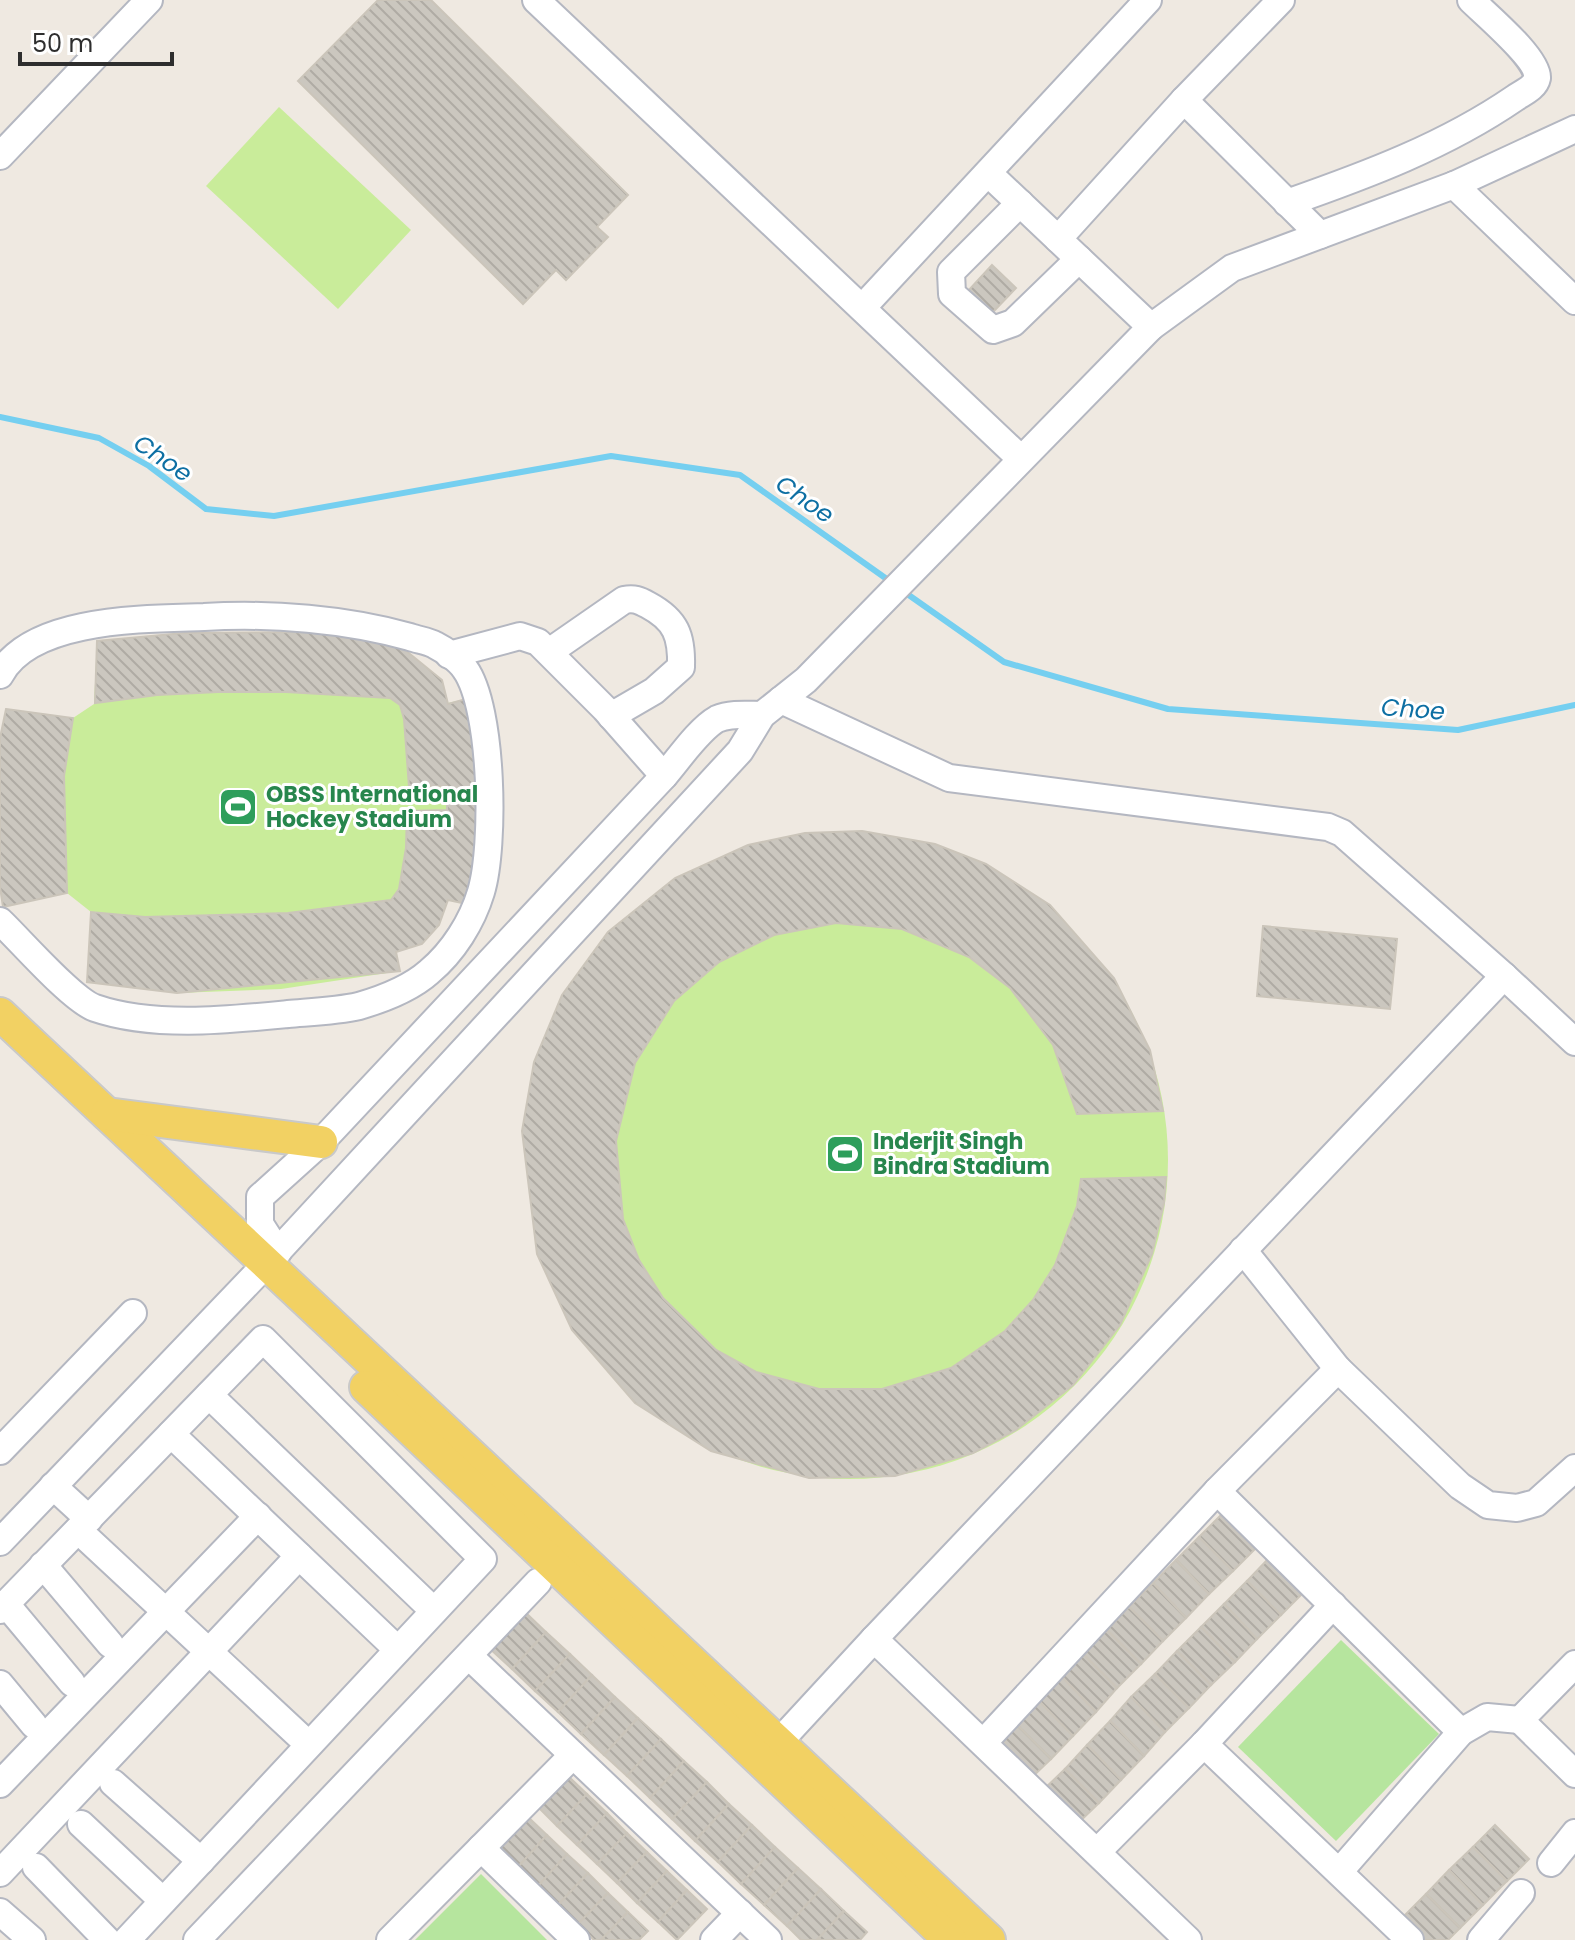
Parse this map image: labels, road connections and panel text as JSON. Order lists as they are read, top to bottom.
{
  "water": ["Choe"],
  "places": {
    "sports": ["OBSS International Hockey Stadium", "Inderjit Singh Bindra Stadium"]
  },
  "scale_bar": "50 m"
}
